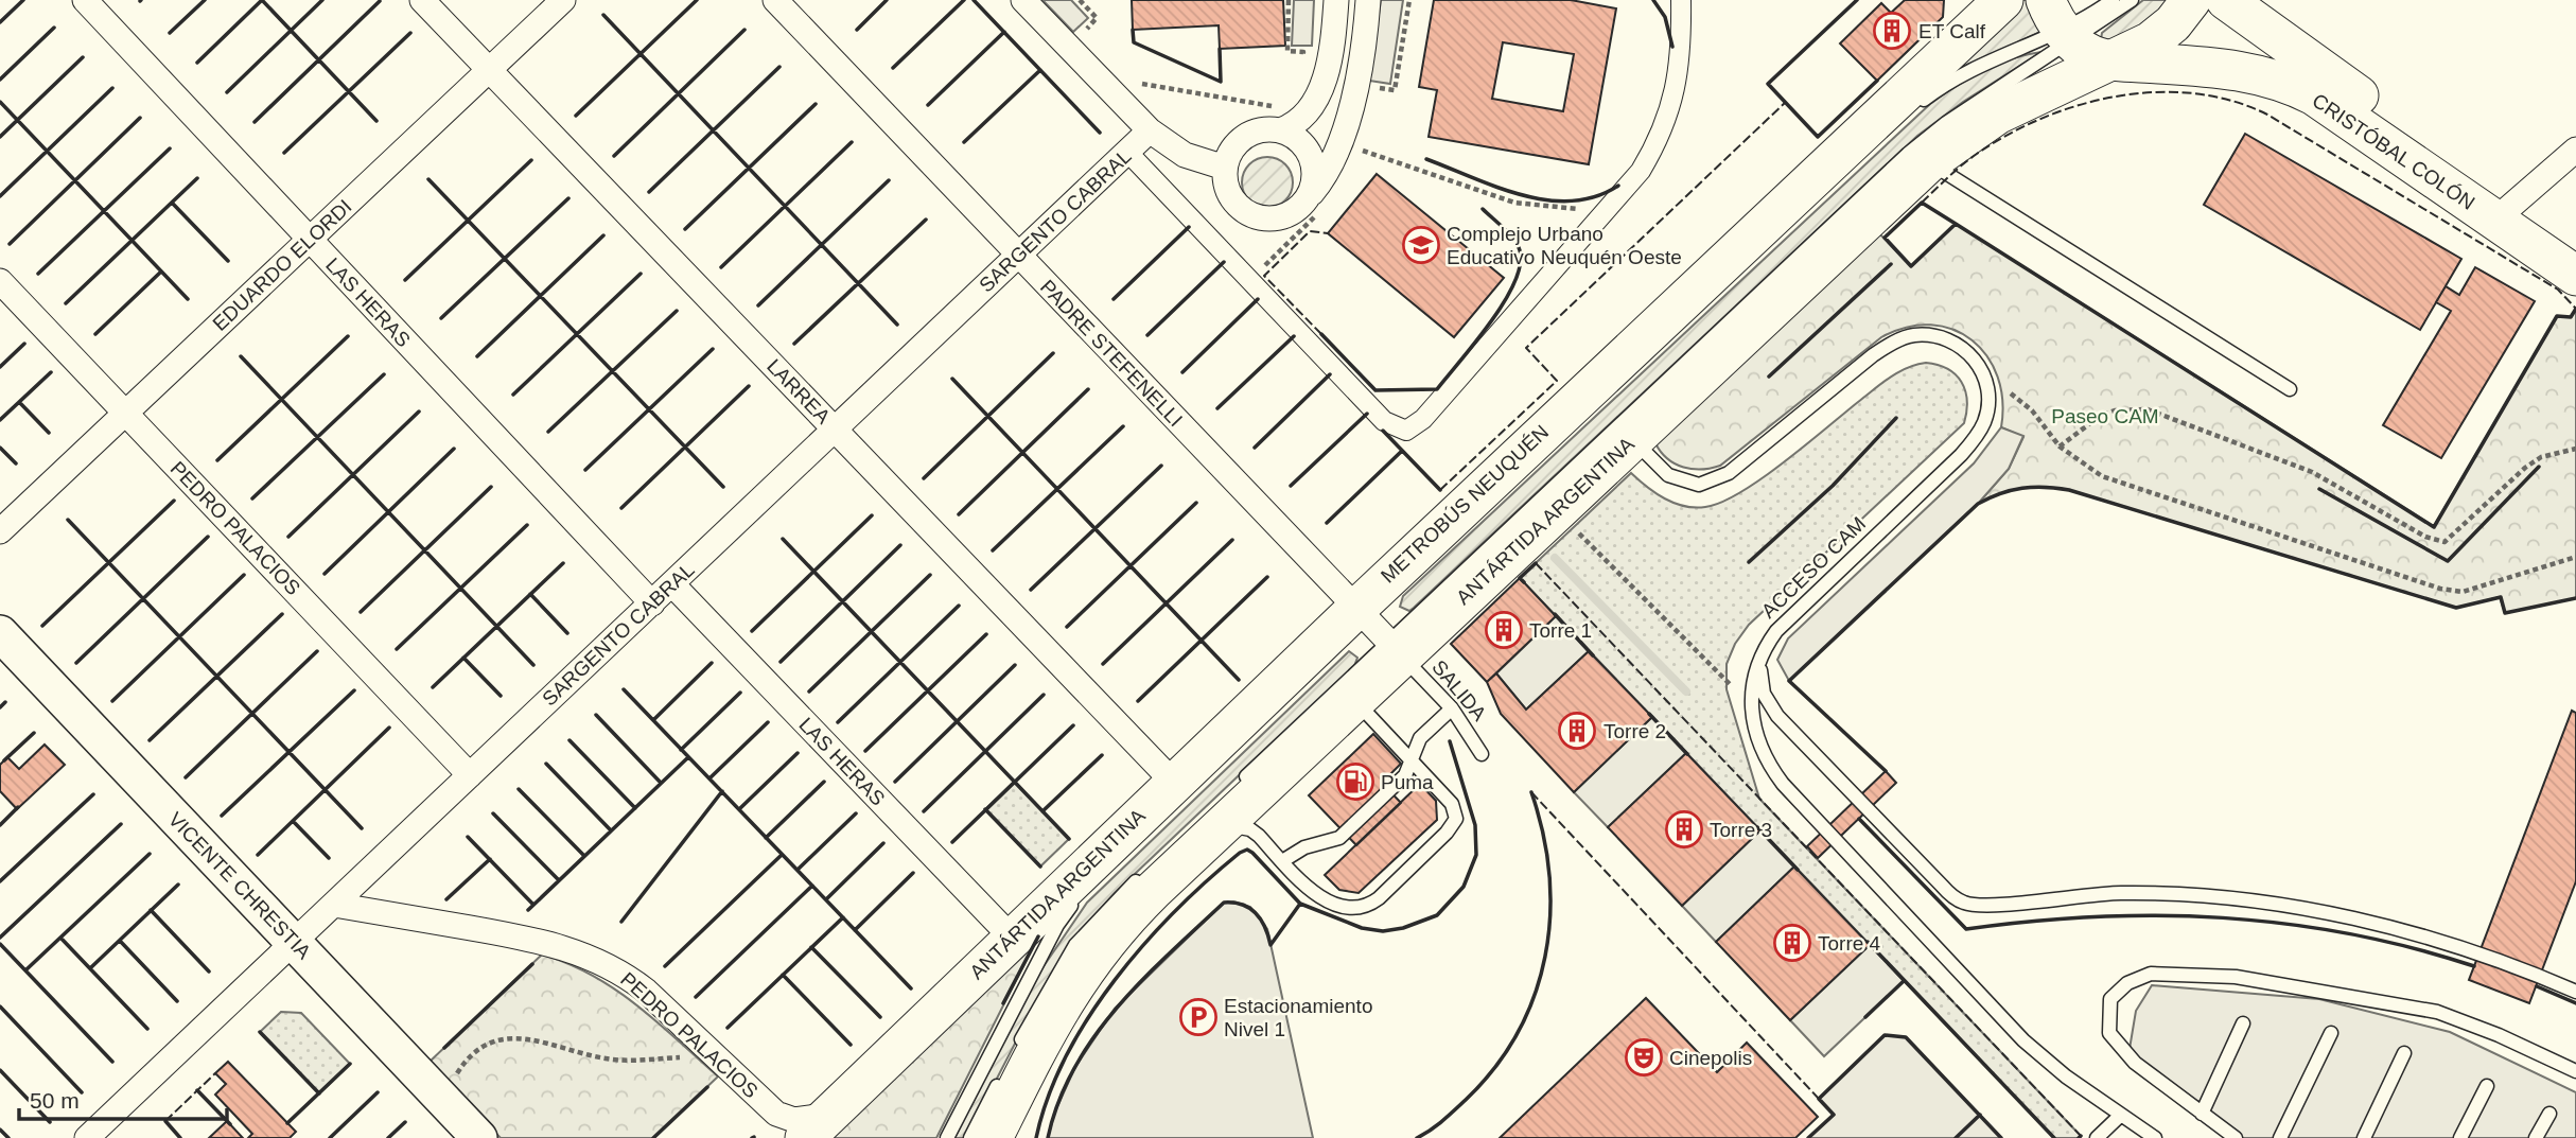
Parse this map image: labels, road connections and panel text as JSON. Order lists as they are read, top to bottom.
{
  "streets": {
    "main road": ["CRISTÓBAL COLÓN", "ANTÁRTIDA ARGENTINA", "VICENTE CHRESTIA"],
    "street": [
      "SARGENTO CABRAL",
      "EDUARDO ELORDI",
      "LAS HERAS",
      "PADRE STEFENELLI",
      "LARREA",
      "PEDRO PALACIOS"
    ],
    "lane": ["ACCESO CAM", "SALIDA"]
  },
  "crossings": [
    ["CRISTÓBAL COLÓN", "ANTÁRTIDA ARGENTINA"],
    ["SARGENTO CABRAL", "LAS HERAS"],
    ["SARGENTO CABRAL", "PADRE STEFENELLI"],
    ["SARGENTO CABRAL", "LARREA"],
    ["SARGENTO CABRAL", "PEDRO PALACIOS"],
    ["SARGENTO CABRAL", "VICENTE CHRESTIA"],
    ["EDUARDO ELORDI", "LAS HERAS"],
    ["EDUARDO ELORDI", "LARREA"],
    ["EDUARDO ELORDI", "PEDRO PALACIOS"],
    ["LAS HERAS", "ANTÁRTIDA ARGENTINA"],
    ["PADRE STEFENELLI", "ANTÁRTIDA ARGENTINA"],
    ["PADRE STEFENELLI", "SALIDA"],
    ["LARREA", "ANTÁRTIDA ARGENTINA"],
    ["ANTÁRTIDA ARGENTINA", "PEDRO PALACIOS"],
    ["ANTÁRTIDA ARGENTINA", "ACCESO CAM"],
    ["ANTÁRTIDA ARGENTINA", "SALIDA"]
  ],
  "parks": ["Paseo CAM"],
  "places": {
    "building": [
      "ET Calf",
      "Torre 1",
      "Torre 2",
      "Torre 3",
      "Torre 4"
    ],
    "school or university": ["Complejo Urbano Educativo Neuquén Oeste"],
    "fuel station": ["Puma"],
    "parking": ["Estacionamiento Nivel 1"],
    "theatre": ["Cinepolis"]
  },
  "scale_bar": "50 m"
}
